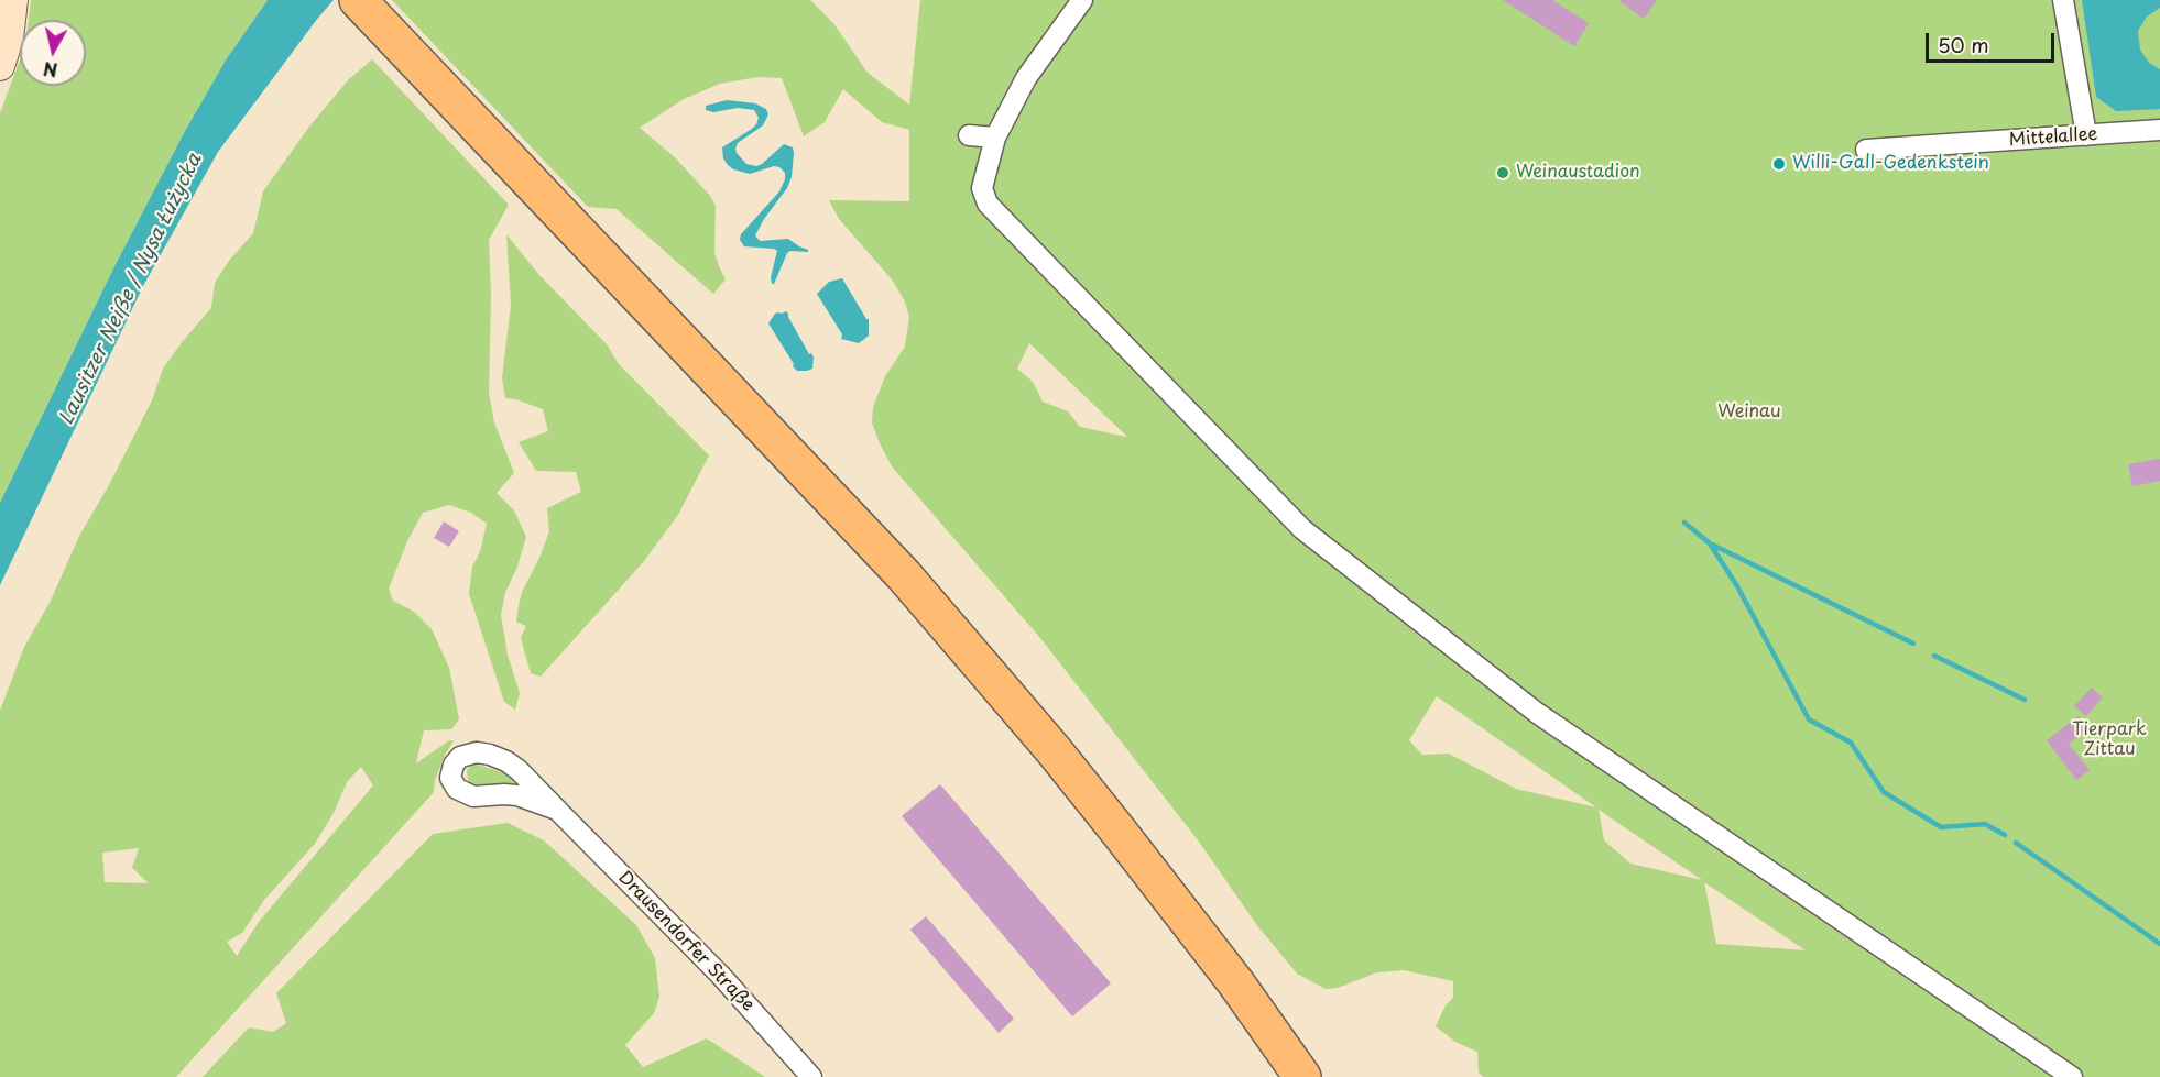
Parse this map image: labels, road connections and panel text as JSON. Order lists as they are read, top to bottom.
{
  "streets": {
    "street": ["Mittelallee", "Drausendorfer Straße"]
  },
  "water": ["Lausitzer Neiße / Nysa Łużycka"],
  "parks": ["Weinau", "Tierpark Zittau"],
  "places": ["Willi-Gall-Gedenkstein", "Weinaustadion"],
  "scale_bar": "50 m",
  "north": "bottom"
}
